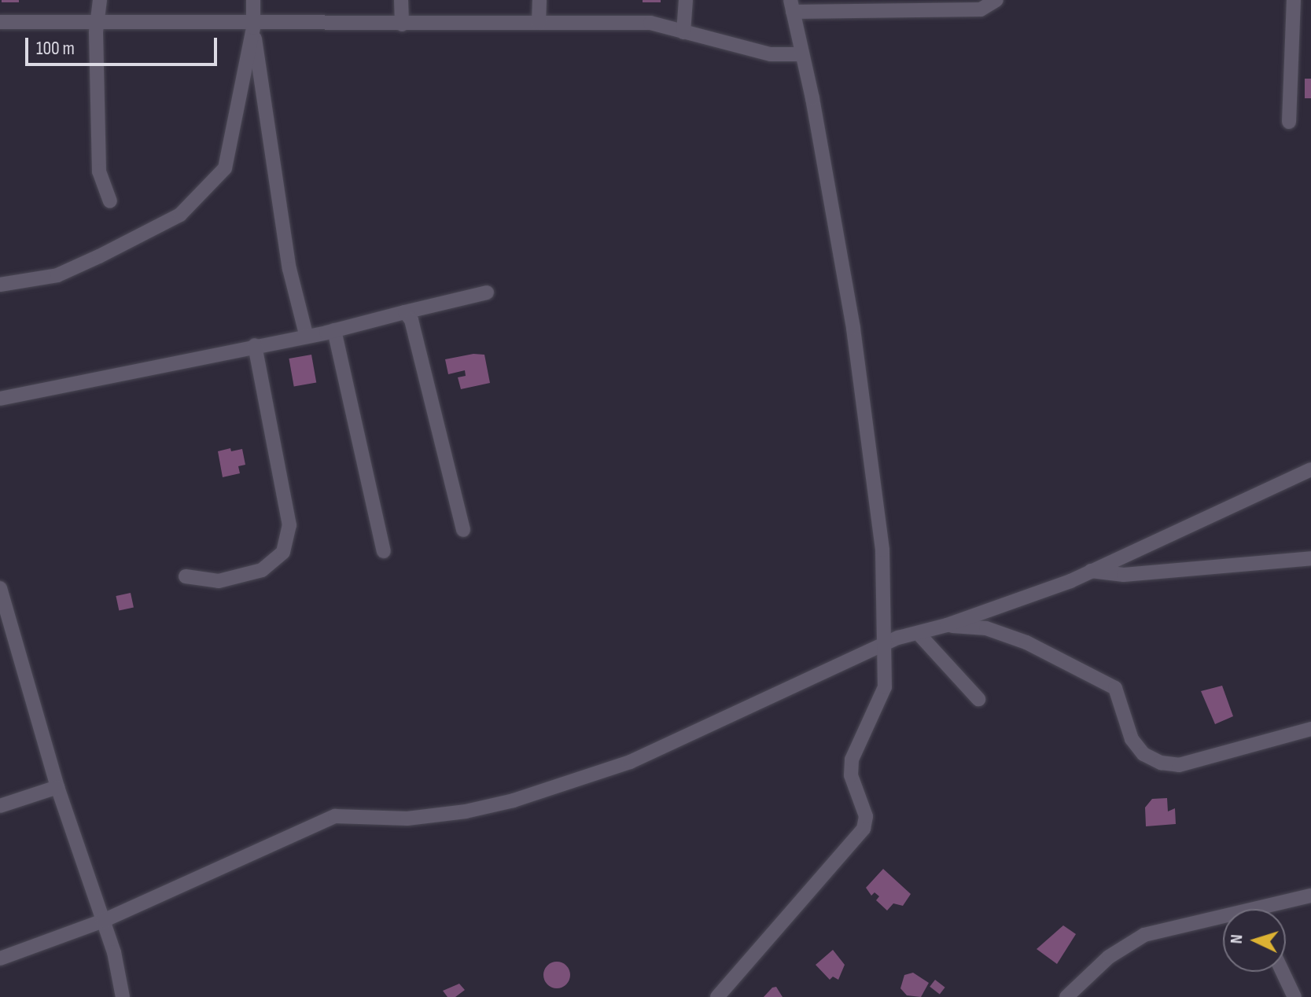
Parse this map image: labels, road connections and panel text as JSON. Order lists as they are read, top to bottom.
{
  "scale_bar": "100 m",
  "north": "left"
}
